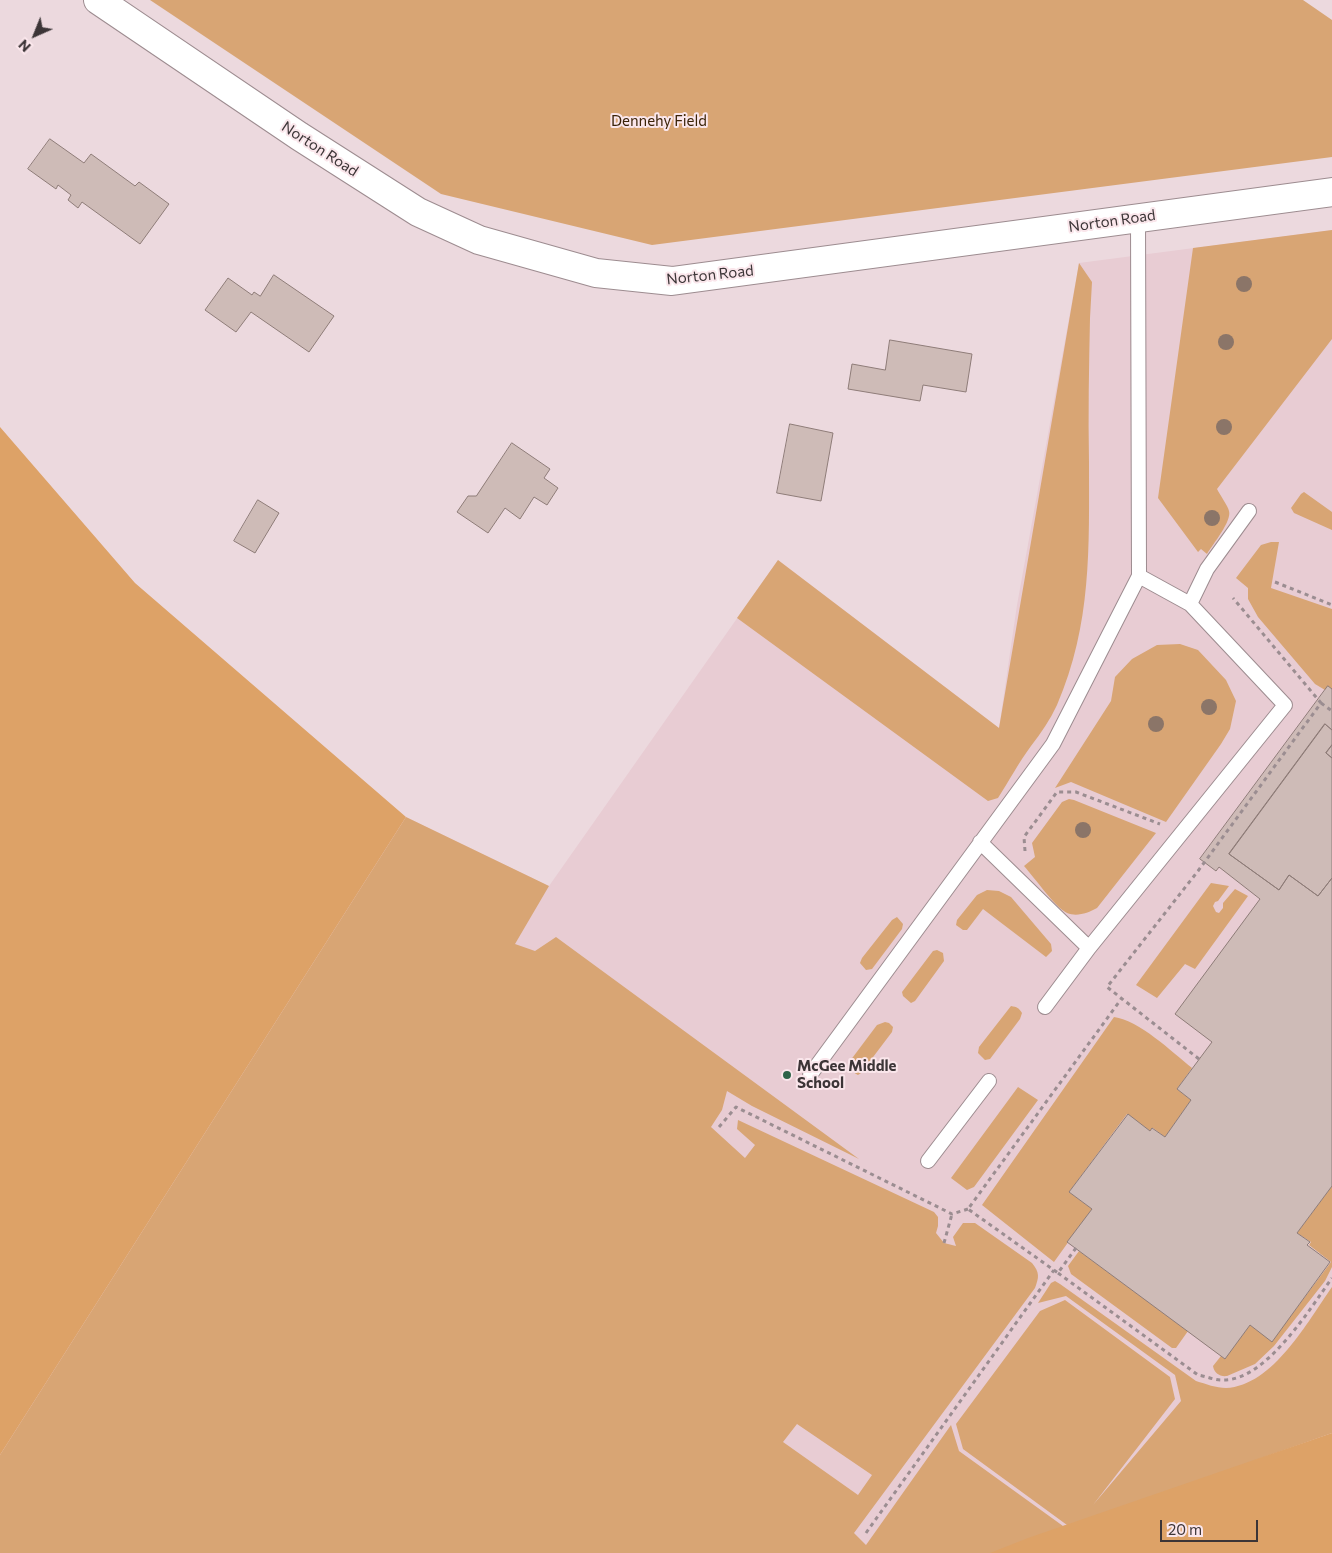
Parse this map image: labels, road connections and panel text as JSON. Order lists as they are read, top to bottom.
{
  "streets": {
    "main road": ["Norton Road"]
  },
  "parks": ["Dennehy Field"],
  "places": ["McGee Middle School"],
  "scale_bar": "20 m",
  "north": "bottom left"
}
